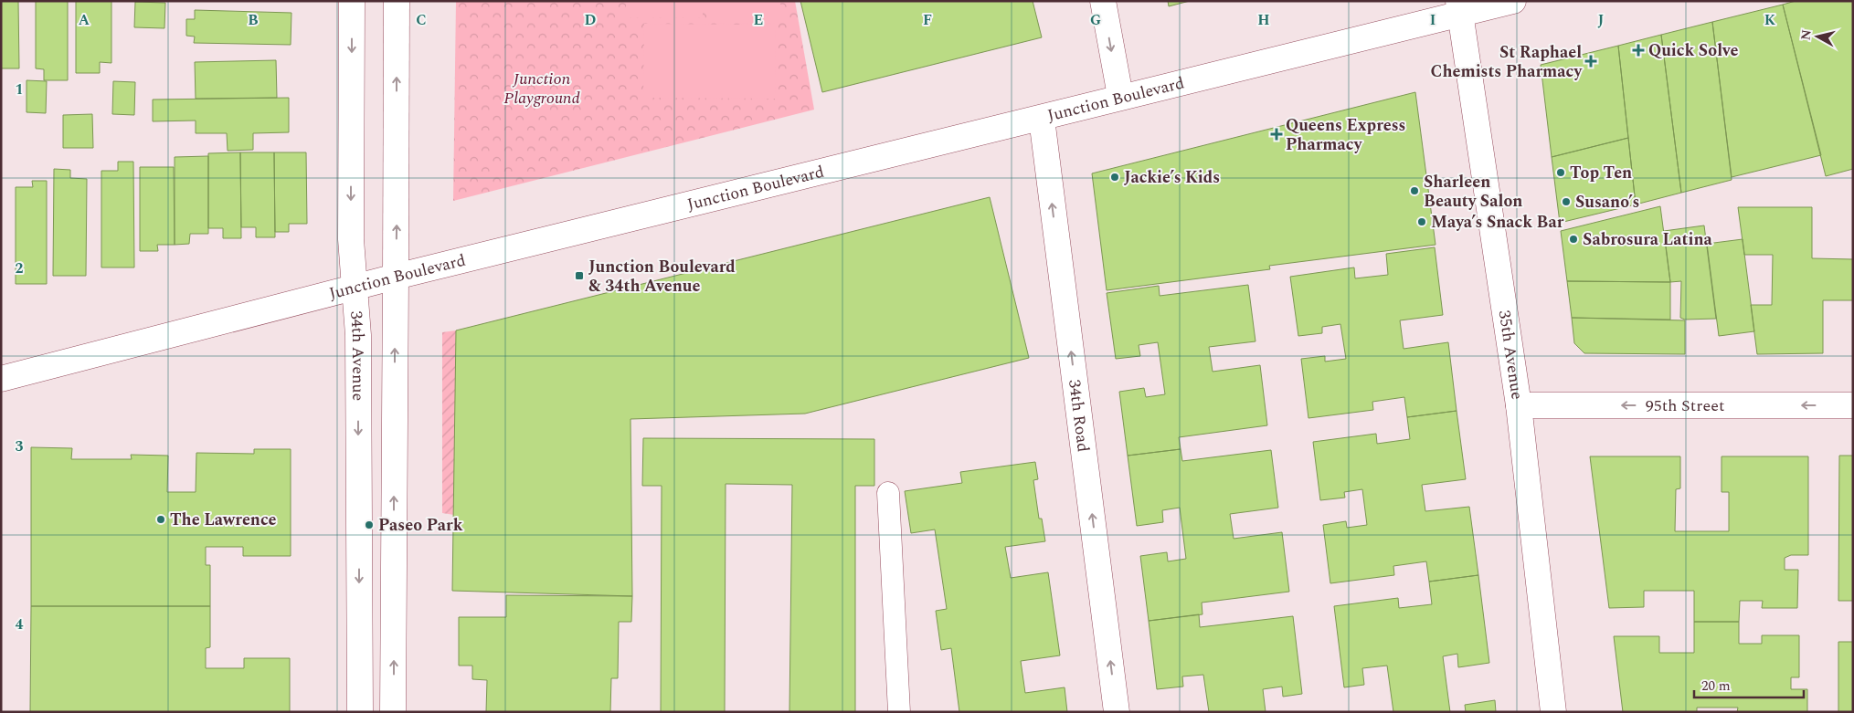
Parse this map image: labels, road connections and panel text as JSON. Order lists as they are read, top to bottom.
{
  "streets": {
    "street": [
      "Junction Boulevard",
      "34th Avenue",
      "35th Avenue",
      "95th Street",
      "34th Road"
    ]
  },
  "crossings": [
    ["Junction Boulevard", "34th Avenue"],
    ["Junction Boulevard", "35th Avenue"],
    ["Junction Boulevard", "34th Road"],
    ["35th Avenue", "95th Street"]
  ],
  "one_way": ["95th Street", "34th Road"],
  "parks": ["Junction Playground"],
  "places": {
    "health": ["Quick Solve", "St Raphael Chemists Pharmacy", "Queens Express Pharmacy"],
    "other": [
      "Top Ten",
      "Jackie’s Kids",
      "Sharleen Beauty Salon",
      "Susano’s",
      "Maya’s Snack Bar",
      "Sabrosura Latina",
      "The Lawrence",
      "Paseo Park"
    ],
    "transit": ["Junction Boulevard & 34th Avenue"]
  },
  "scale_bar": "20 m",
  "north": "left",
  "grid": {
    "columns": [
      "A",
      "B",
      "C",
      "D",
      "E",
      "F",
      "G",
      "H",
      "I",
      "J",
      "K"
    ],
    "rows": [
      "1",
      "2",
      "3",
      "4"
    ]
  }
}
